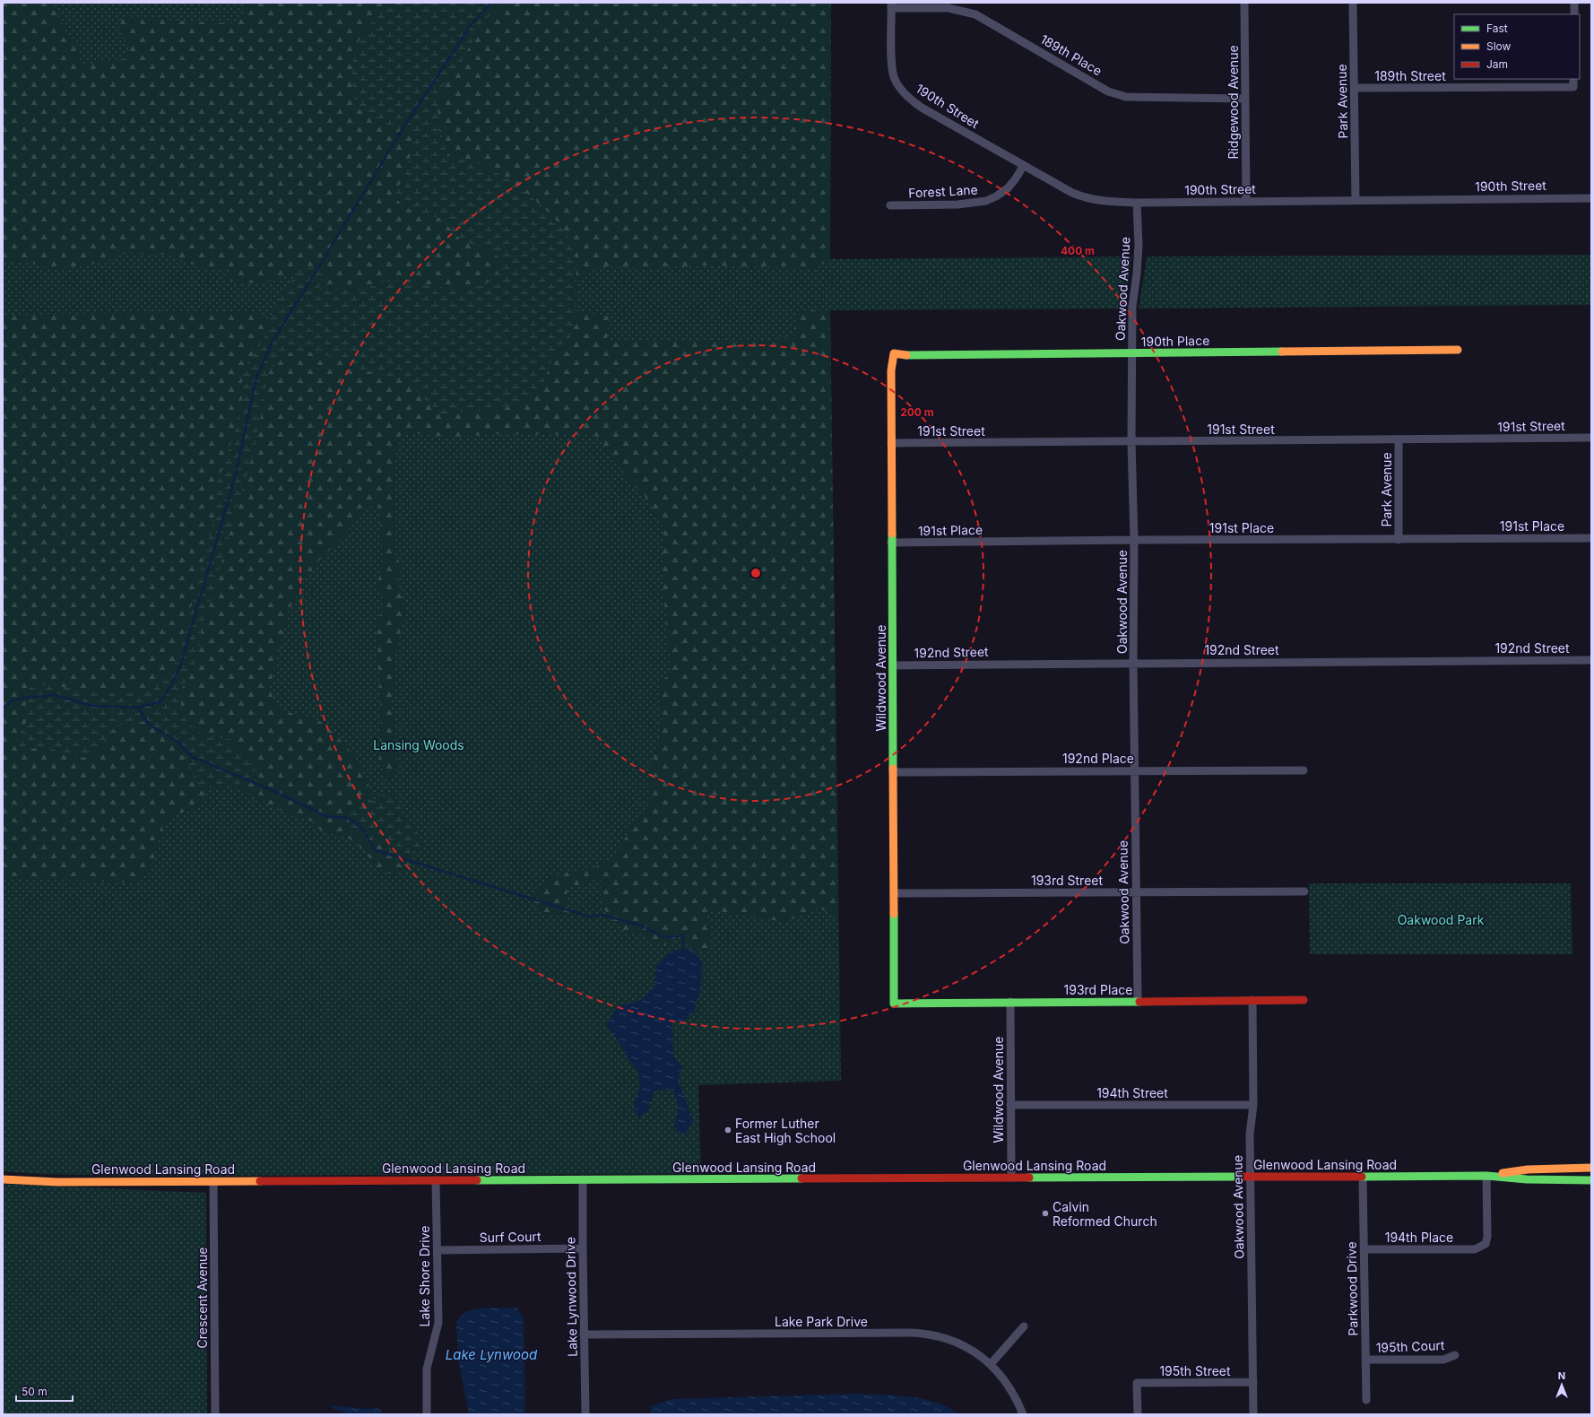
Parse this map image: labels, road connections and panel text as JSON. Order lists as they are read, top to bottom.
{
  "streets": {
    "main road": [
      "190th Place",
      "Wildwood Avenue",
      "193rd Place",
      "Glenwood Lansing Road"
    ],
    "street": [
      "189th Place",
      "189th Street",
      "Park Avenue",
      "Ridgewood Avenue",
      "190th Street",
      "Forest Lane",
      "Oakwood Avenue",
      "191st Street",
      "191st Place",
      "192nd Street",
      "192nd Place",
      "193rd Street",
      "194th Street",
      "Surf Court",
      "194th Place",
      "Lake Shore Drive",
      "Parkwood Drive",
      "Lake Lynwood Drive",
      "Crescent Avenue",
      "Lake Park Drive",
      "195th Court",
      "195th Street"
    ]
  },
  "crossings": [
    ["189th Place", "Ridgewood Avenue"],
    ["189th Place", "190th Street"],
    ["189th Street", "Park Avenue"],
    ["Park Avenue", "190th Street"],
    ["Park Avenue", "191st Street"],
    ["Park Avenue", "191st Place"],
    ["Ridgewood Avenue", "190th Street"],
    ["190th Street", "Forest Lane"],
    ["190th Street", "Oakwood Avenue"],
    ["Oakwood Avenue", "190th Place"],
    ["Oakwood Avenue", "191st Street"],
    ["Oakwood Avenue", "191st Place"],
    ["Oakwood Avenue", "192nd Street"],
    ["Oakwood Avenue", "192nd Place"],
    ["Oakwood Avenue", "193rd Street"],
    ["Oakwood Avenue", "193rd Place"],
    ["Oakwood Avenue", "194th Street"],
    ["Oakwood Avenue", "Glenwood Lansing Road"],
    ["Oakwood Avenue", "195th Street"],
    ["190th Place", "Wildwood Avenue"],
    ["191st Street", "Wildwood Avenue"],
    ["191st Place", "Wildwood Avenue"],
    ["192nd Street", "Wildwood Avenue"],
    ["Wildwood Avenue", "192nd Place"],
    ["Wildwood Avenue", "193rd Street"],
    ["Wildwood Avenue", "193rd Place"],
    ["Wildwood Avenue", "194th Street"],
    ["Wildwood Avenue", "Glenwood Lansing Road"],
    ["Glenwood Lansing Road", "194th Place"],
    ["Glenwood Lansing Road", "Lake Shore Drive"],
    ["Glenwood Lansing Road", "Parkwood Drive"],
    ["Glenwood Lansing Road", "Lake Lynwood Drive"],
    ["Glenwood Lansing Road", "Crescent Avenue"],
    ["Surf Court", "Lake Shore Drive"],
    ["Surf Court", "Lake Lynwood Drive"],
    ["194th Place", "Parkwood Drive"],
    ["Parkwood Drive", "195th Court"],
    ["Lake Lynwood Drive", "Lake Park Drive"]
  ],
  "water": ["Lake Lynwood"],
  "parks": ["Lansing Woods", "Oakwood Park"],
  "places": ["Former Luther East High School", "Calvin Reformed Church"],
  "legend": ["Fast", "Slow", "Jam"],
  "scale_bar": "50 m",
  "north": "top",
  "rings": ["400 m", "200 m"]
}
